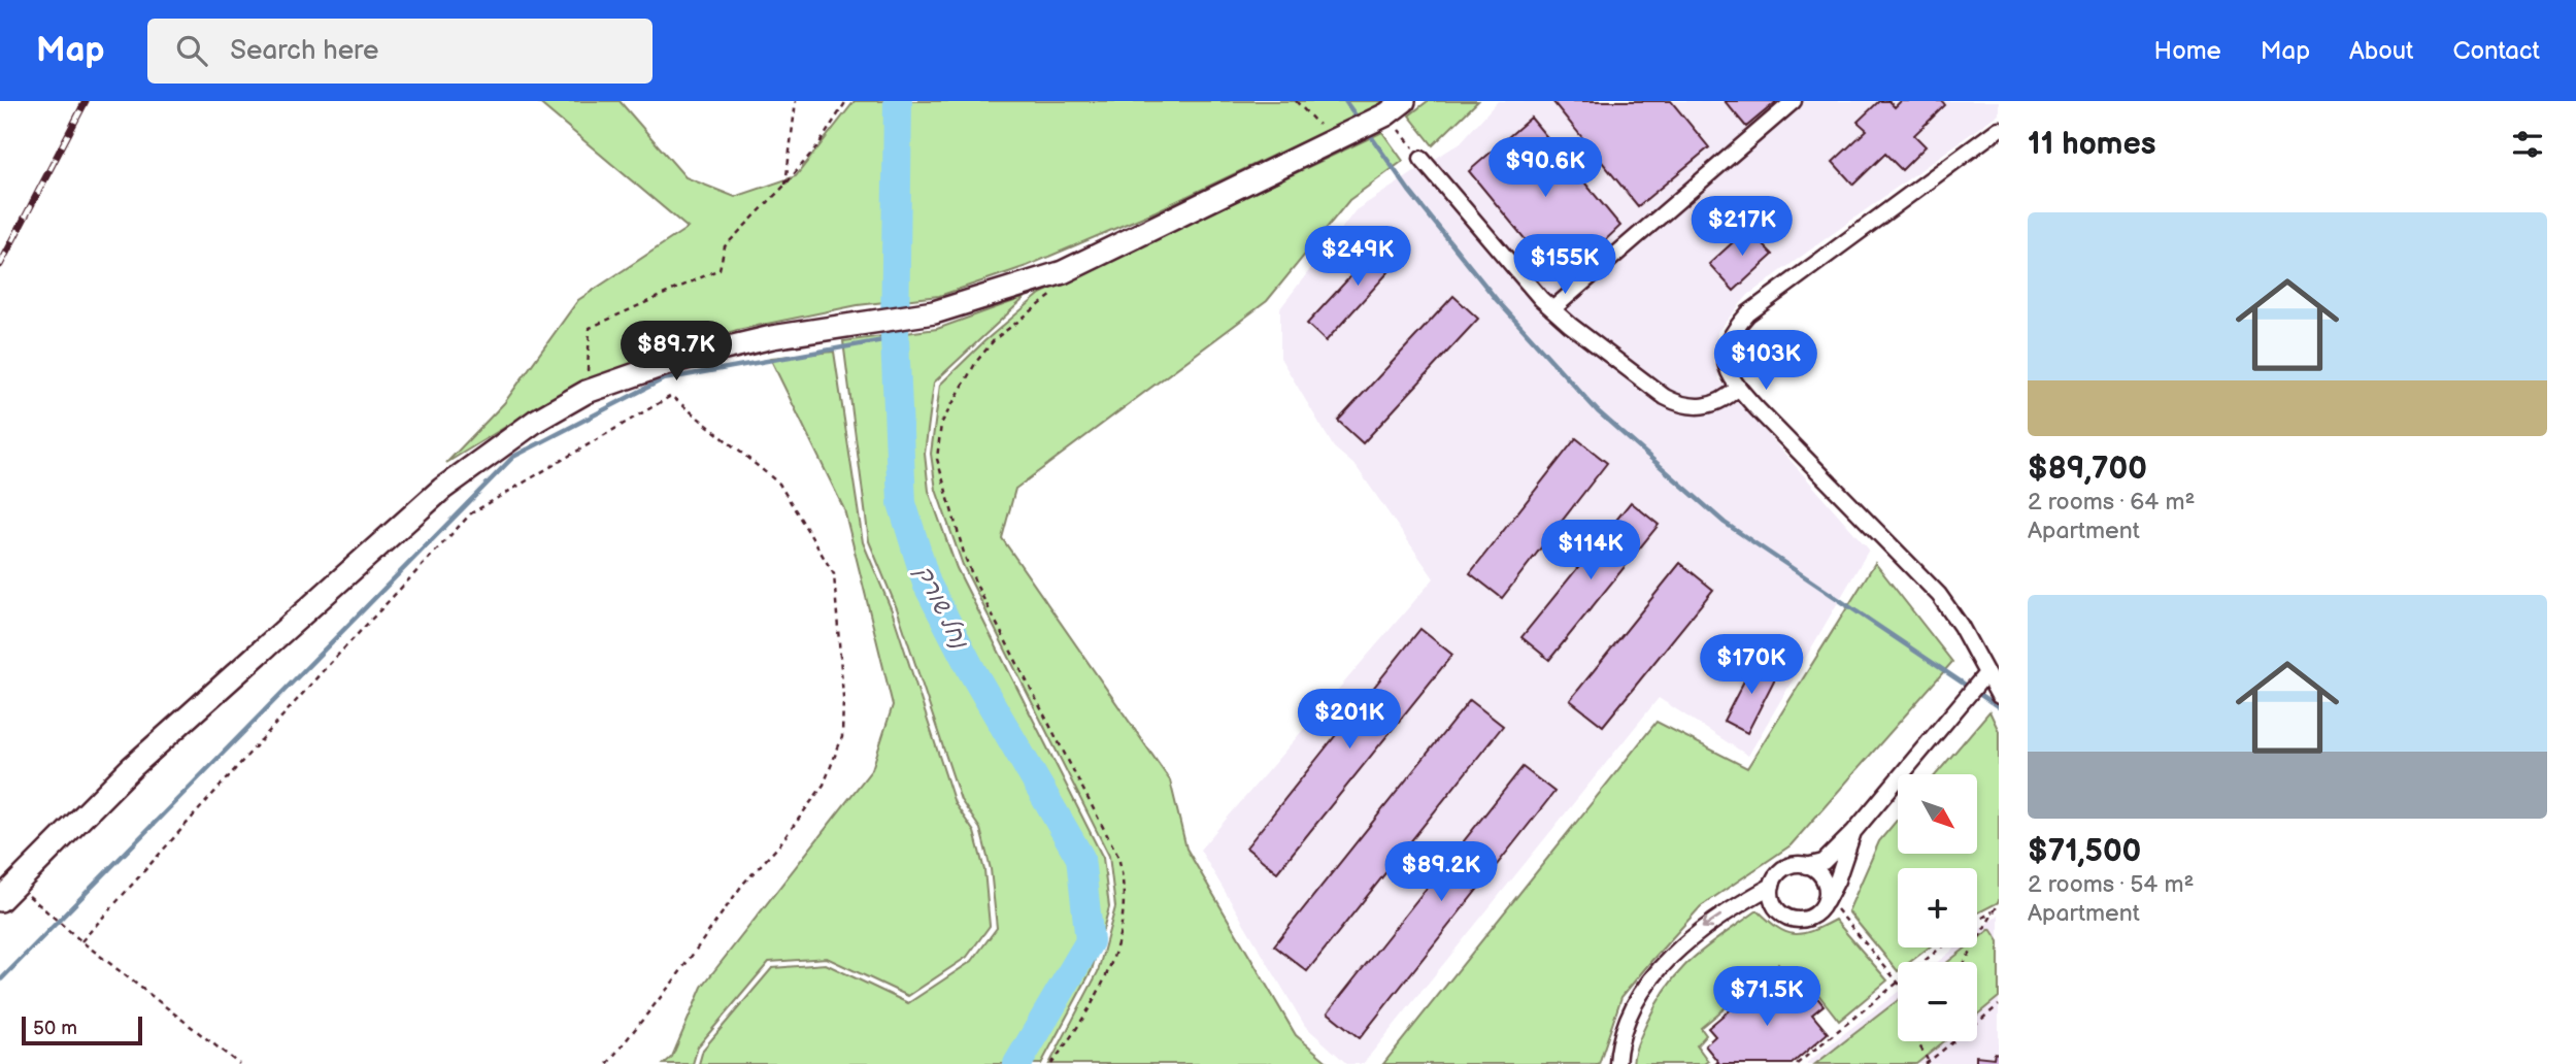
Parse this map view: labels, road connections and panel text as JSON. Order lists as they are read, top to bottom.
{
  "water": ["נחל שורק"],
  "scale_bar": "50 m",
  "north": "bottom right",
  "page": {
    "header": "Map",
    "search": "Search here",
    "nav": [
      "Home",
      "Map",
      "About",
      "Contact"
    ],
    "heading": "11 homes",
    "price": [
      "$90.6K",
      "$217K",
      "$249K",
      "$155K",
      "$89.7K",
      "$103K",
      "$114K",
      "$170K",
      "$201K",
      "$89.2K",
      "$71.5K"
    ],
    "list": [
      {
        "name": "$89,700",
        "note": "2 rooms · 64 m² · Apartment"
      },
      {
        "name": "$71,500",
        "note": "2 rooms · 54 m² · Apartment"
      }
    ],
    "map_buttons": ["+", "−"],
    "scale": "50 m"
  }
}
